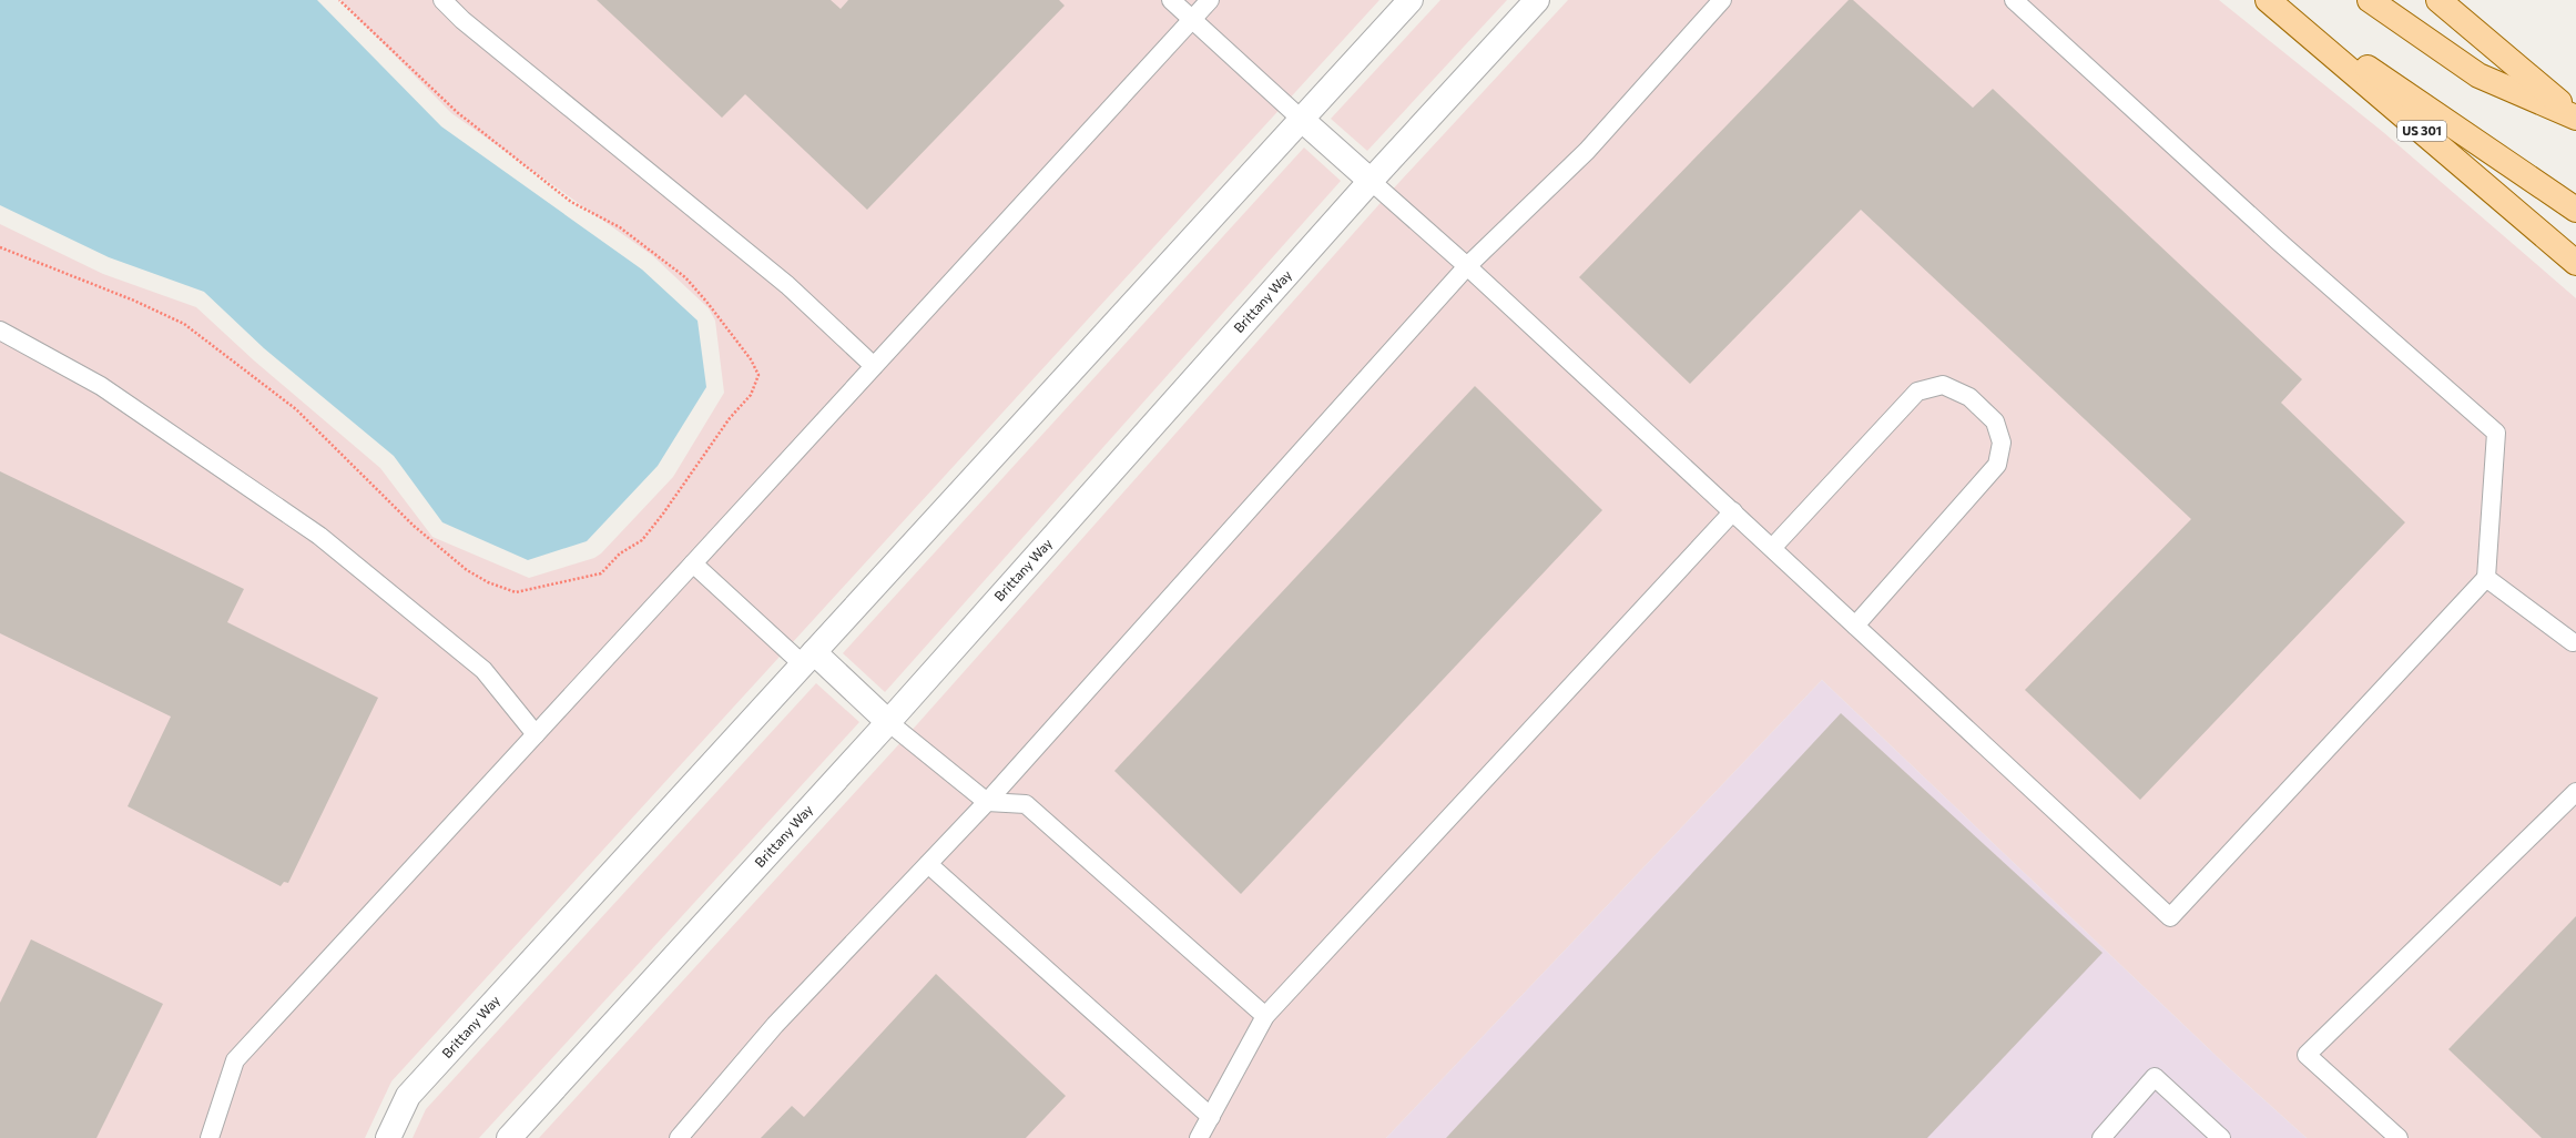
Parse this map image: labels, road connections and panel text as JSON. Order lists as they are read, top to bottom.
{
  "streets": {
    "main road": ["US 301"],
    "street": ["Brittany Way"]
  }
}
